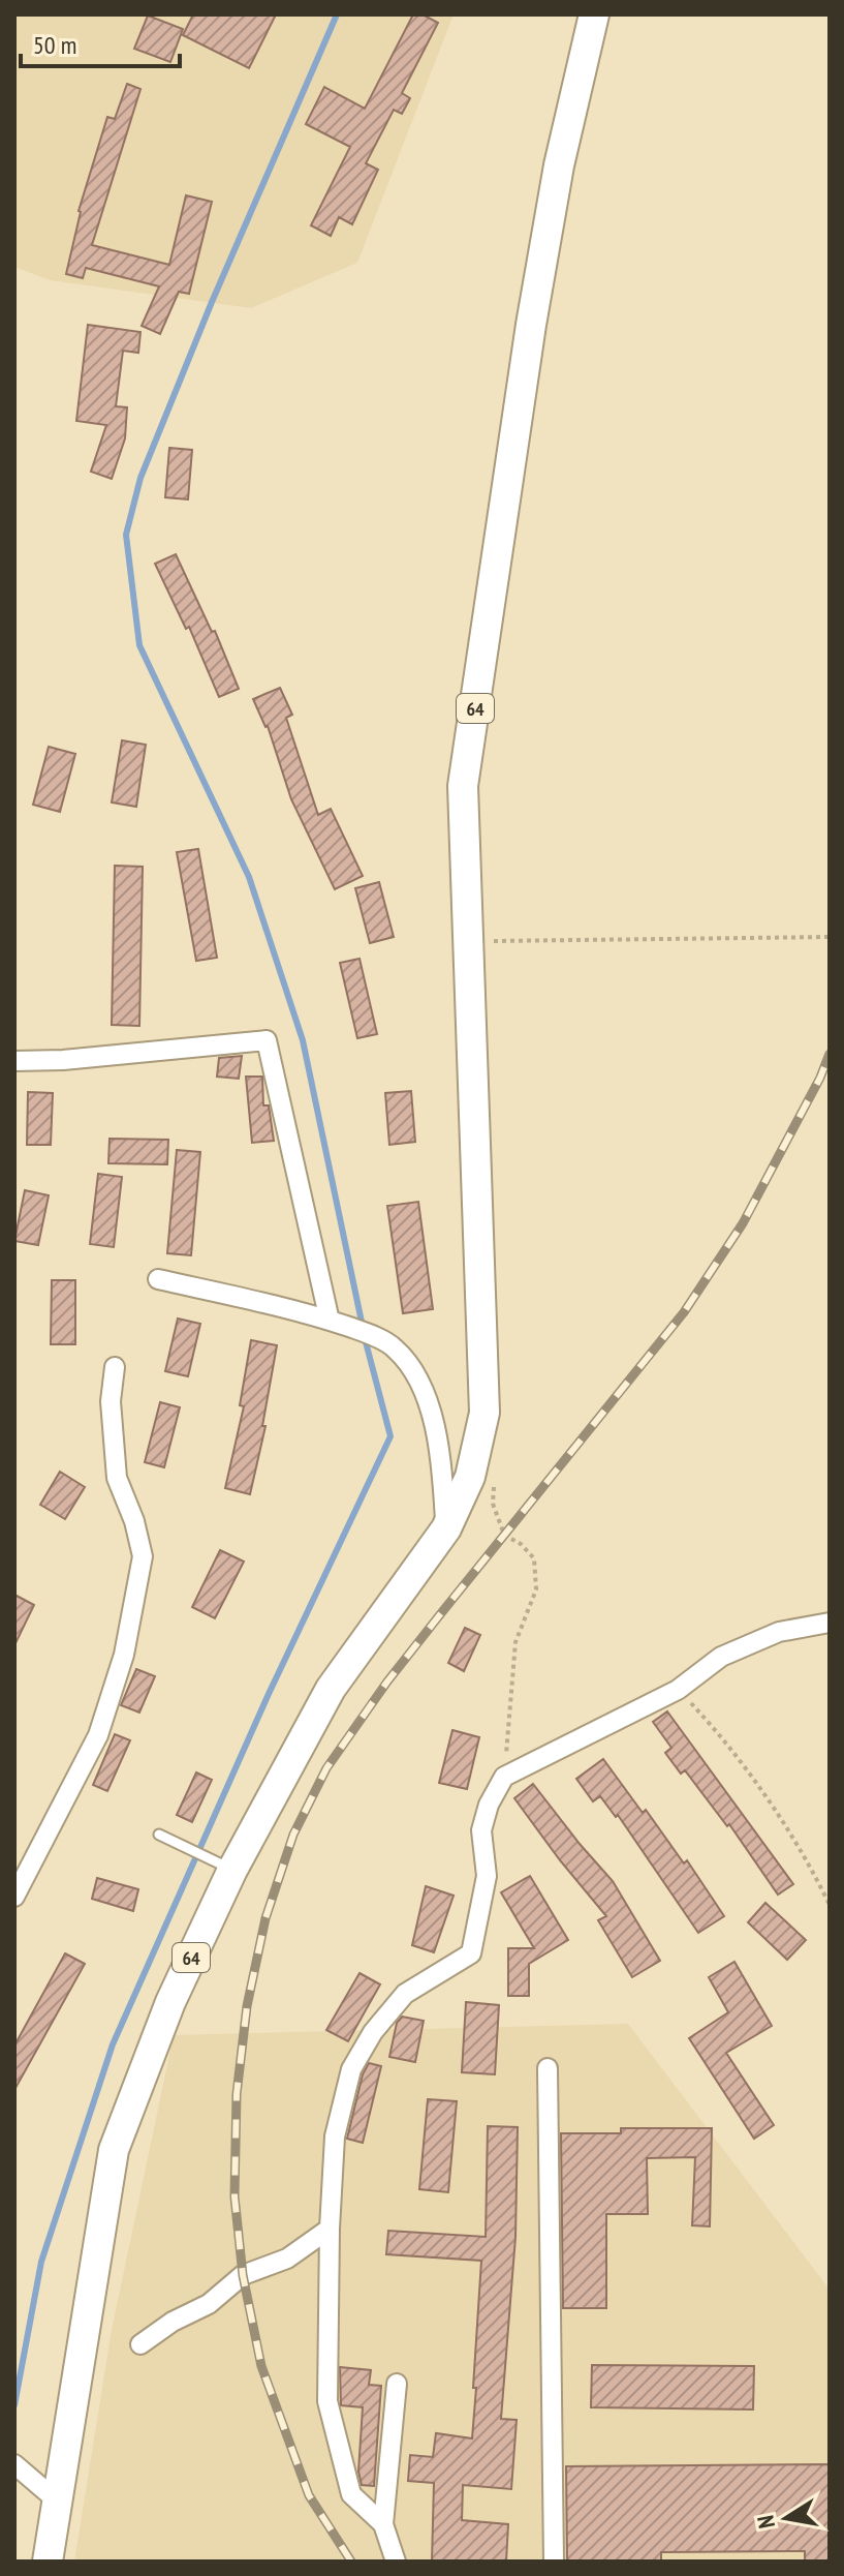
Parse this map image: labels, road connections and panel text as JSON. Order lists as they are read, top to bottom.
{
  "streets": {
    "main road": ["64"]
  },
  "scale_bar": "50 m",
  "north": "left"
}
